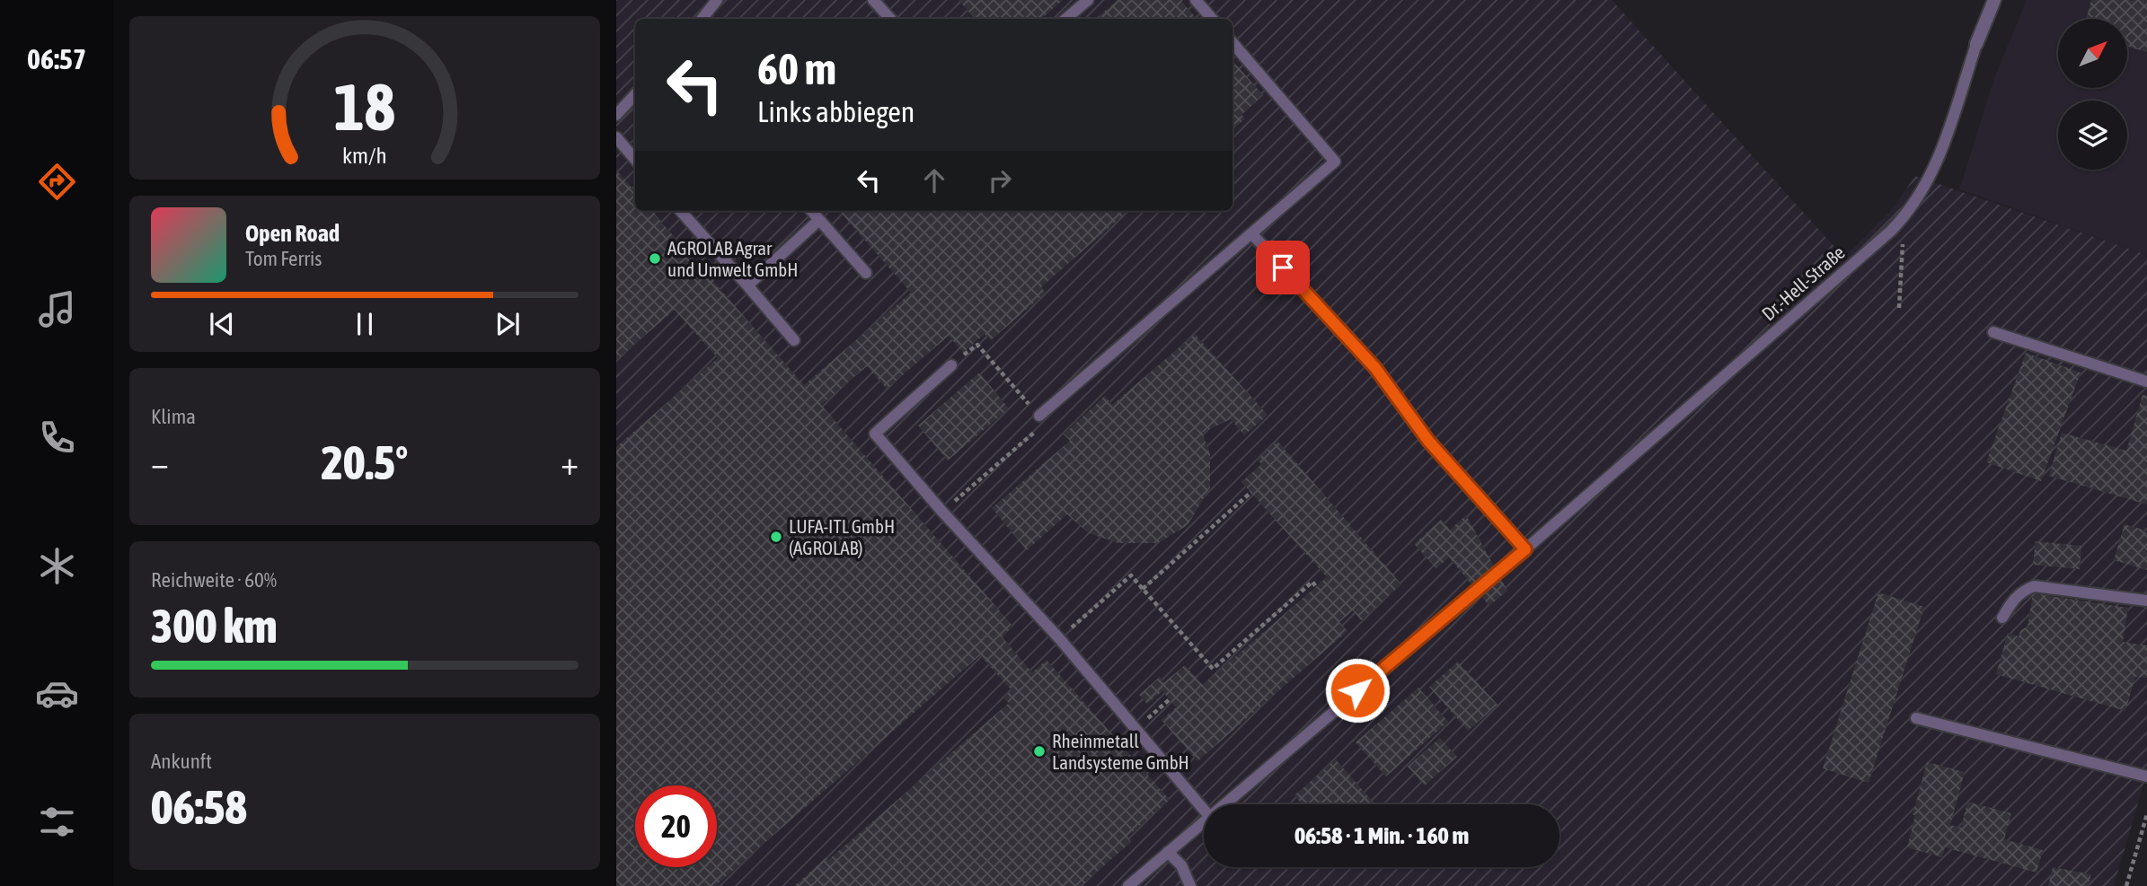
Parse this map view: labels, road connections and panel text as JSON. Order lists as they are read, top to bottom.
{
  "streets": {
    "street": ["Dr.-Hell-Straße"]
  },
  "places": ["AGROLAB Agrar und Umwelt GmbH", "LUFA-ITL GmbH (AGROLAB)", "Rheinmetall Landsysteme GmbH"],
  "north": "top right",
  "page": {
    "tabs": "06:57",
    "turn": ["60 m", "Links abbiegen"],
    "song": ["Open Road", "Tom Ferris"],
    "tile": [
      "Klima",
      ["Reichweite · 60%", "300 km"],
      ["Ankunft", "06:58"]
    ],
    "heat": ["−", "20.5°", "+"],
    "limit": "20",
    "trip": "06:58 · 1 Min. · 160 m",
    "gauge": ["18", "km/h"]
  }
}
